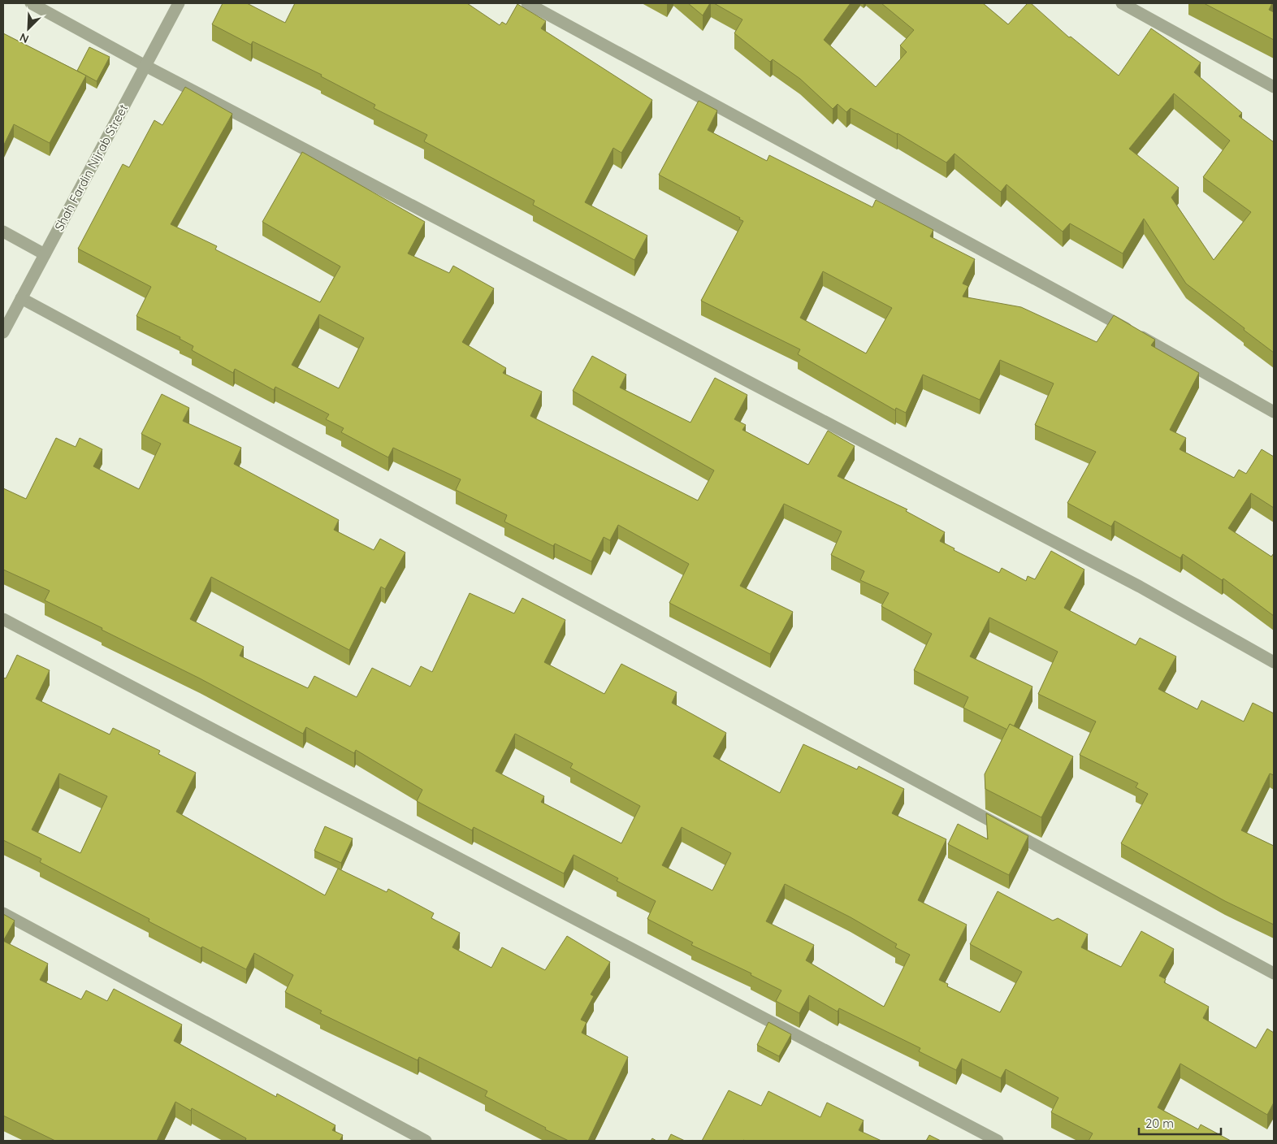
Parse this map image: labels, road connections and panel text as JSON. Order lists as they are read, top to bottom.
{
  "streets": {
    "street": ["Shah Fardin Nijrab Street"]
  },
  "scale_bar": "20 m",
  "north": "bottom left"
}
